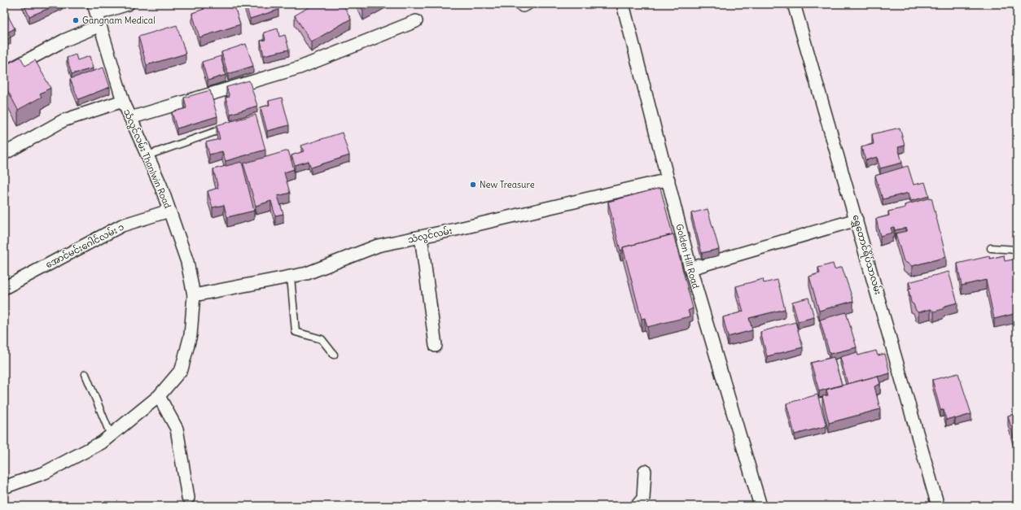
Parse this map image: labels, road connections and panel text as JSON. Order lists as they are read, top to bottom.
{
  "streets": {
    "street": [
      "သံလွင်လမ်း Thanlwin Road",
      "သံလွင်လမ်း",
      "အောင်မင်းဂေါင်လမ်း ၁",
      "ရွှေတောင်ရိပ်သာလမ်း",
      "Golden Hill Road"
    ]
  },
  "crossings": [
    ["သံလွင်လမ်း Thanlwin Road", "သံလွင်လမ်း"],
    ["သံလွင်လမ်း Thanlwin Road", "အောင်မင်းဂေါင်လမ်း ၁"],
    ["သံလွင်လမ်း", "Golden Hill Road"]
  ],
  "places": ["Gangnam Medical", "New Treasure"]
}
